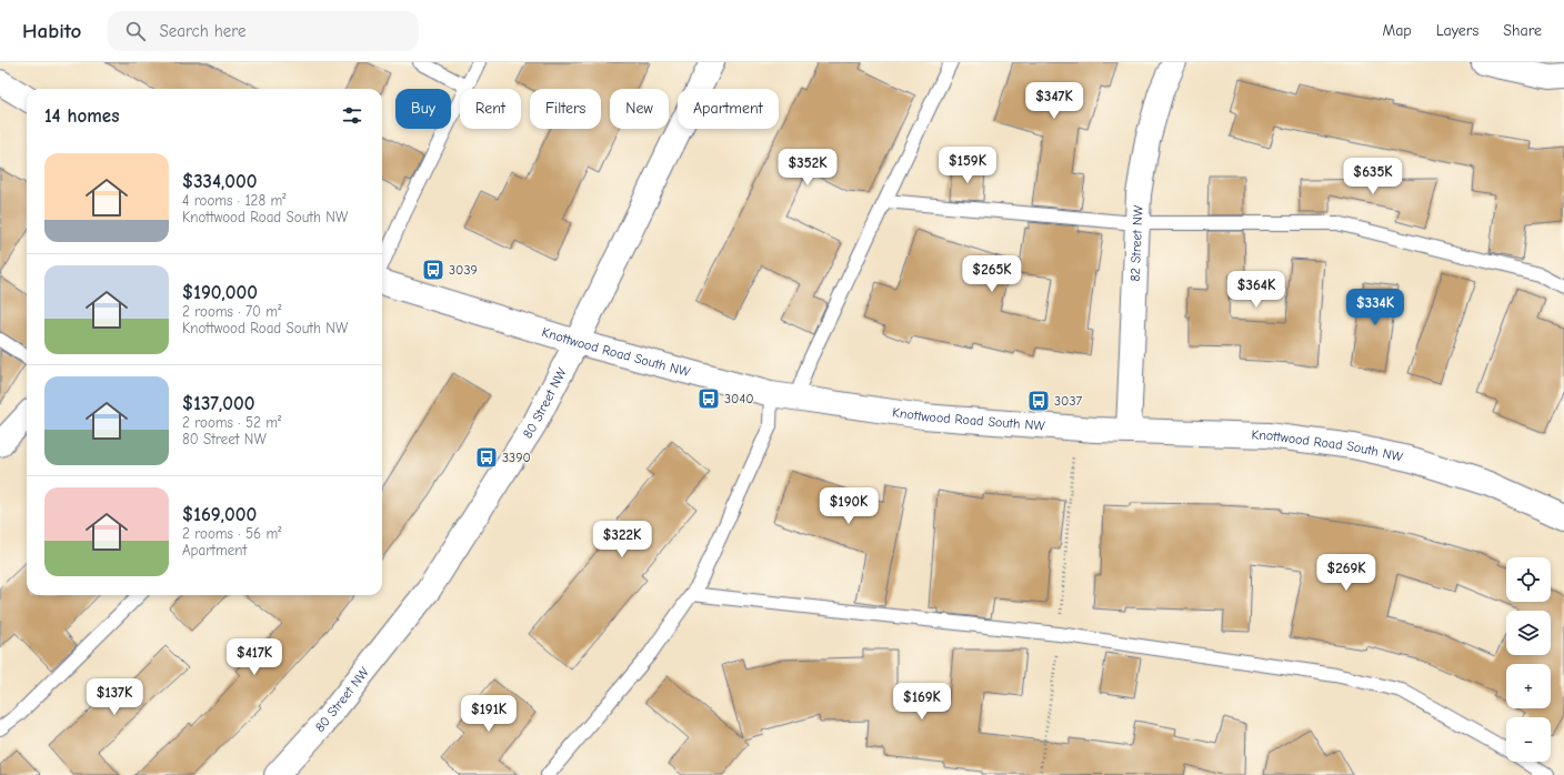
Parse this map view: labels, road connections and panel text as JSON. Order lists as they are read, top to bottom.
{
  "streets": {
    "street": ["82 Street NW", "Knottwood Road South NW", "80 Street NW"]
  },
  "crossings": [
    ["82 Street NW", "Knottwood Road South NW"],
    ["Knottwood Road South NW", "80 Street NW"]
  ],
  "places": {
    "bus stop": [
      "3039",
      "3040",
      "3037",
      "3390"
    ]
  },
  "page": {
    "header": "Habito",
    "search": "Search here",
    "nav": ["Map", "Layers", "Share"],
    "price": [
      "$347K",
      "$159K",
      "$352K",
      "$635K",
      "$265K",
      "$364K",
      "$334K",
      "$190K",
      "$322K",
      "$269K",
      "$417K",
      "$137K",
      "$169K",
      "$191K"
    ],
    "chip": [
      "Buy",
      "Rent",
      "Filters",
      "New",
      "Apartment"
    ],
    "heading": "14 homes",
    "list": [
      {
        "name": "$334,000",
        "note": "4 rooms · 128 m² · Knottwood Road South NW"
      },
      {
        "name": "$190,000",
        "note": "2 rooms · 70 m² · Knottwood Road South NW"
      },
      {
        "name": "$137,000",
        "note": "2 rooms · 52 m² · 80 Street NW"
      },
      {
        "name": "$169,000",
        "note": "2 rooms · 56 m² · Apartment"
      }
    ],
    "map_buttons": ["+", "−"]
  }
}
